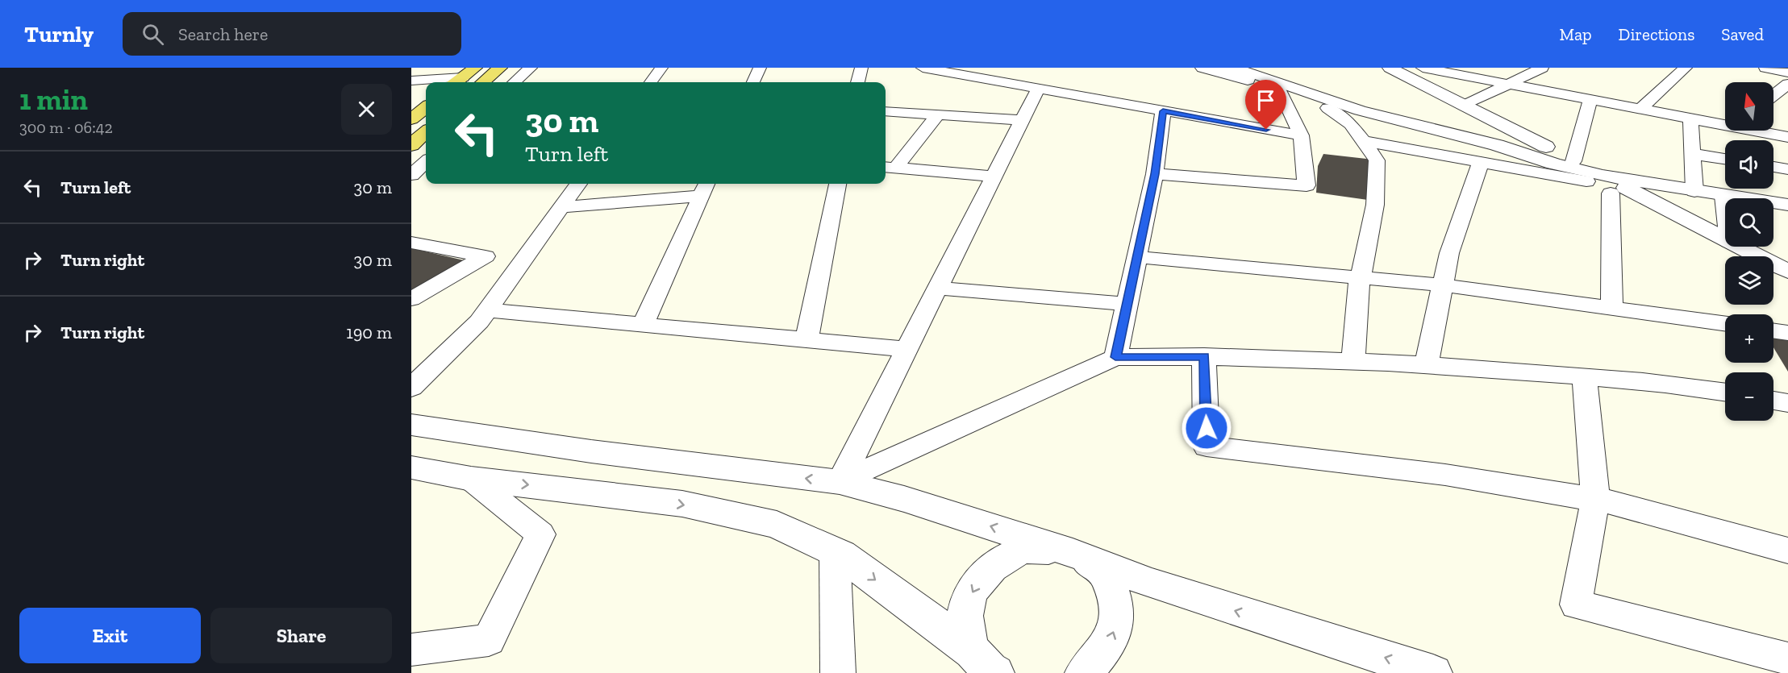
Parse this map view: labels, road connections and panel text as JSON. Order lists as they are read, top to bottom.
{
  "north": "top",
  "page": {
    "header": "Turnly",
    "search": "Search here",
    "nav": ["Map", "Directions", "Saved"],
    "heading": ["1 min", "300 m · 06:42"],
    "map_buttons": ["+", "−"],
    "turn": ["30 m", "Turn left"],
    "list": [
      {
        "name": "Turn left",
        "value": "30 m"
      },
      {
        "name": "Turn right",
        "value": "30 m"
      },
      {
        "name": "Turn right",
        "value": "190 m"
      }
    ],
    "buttons": ["Exit", "Share"]
  }
}
